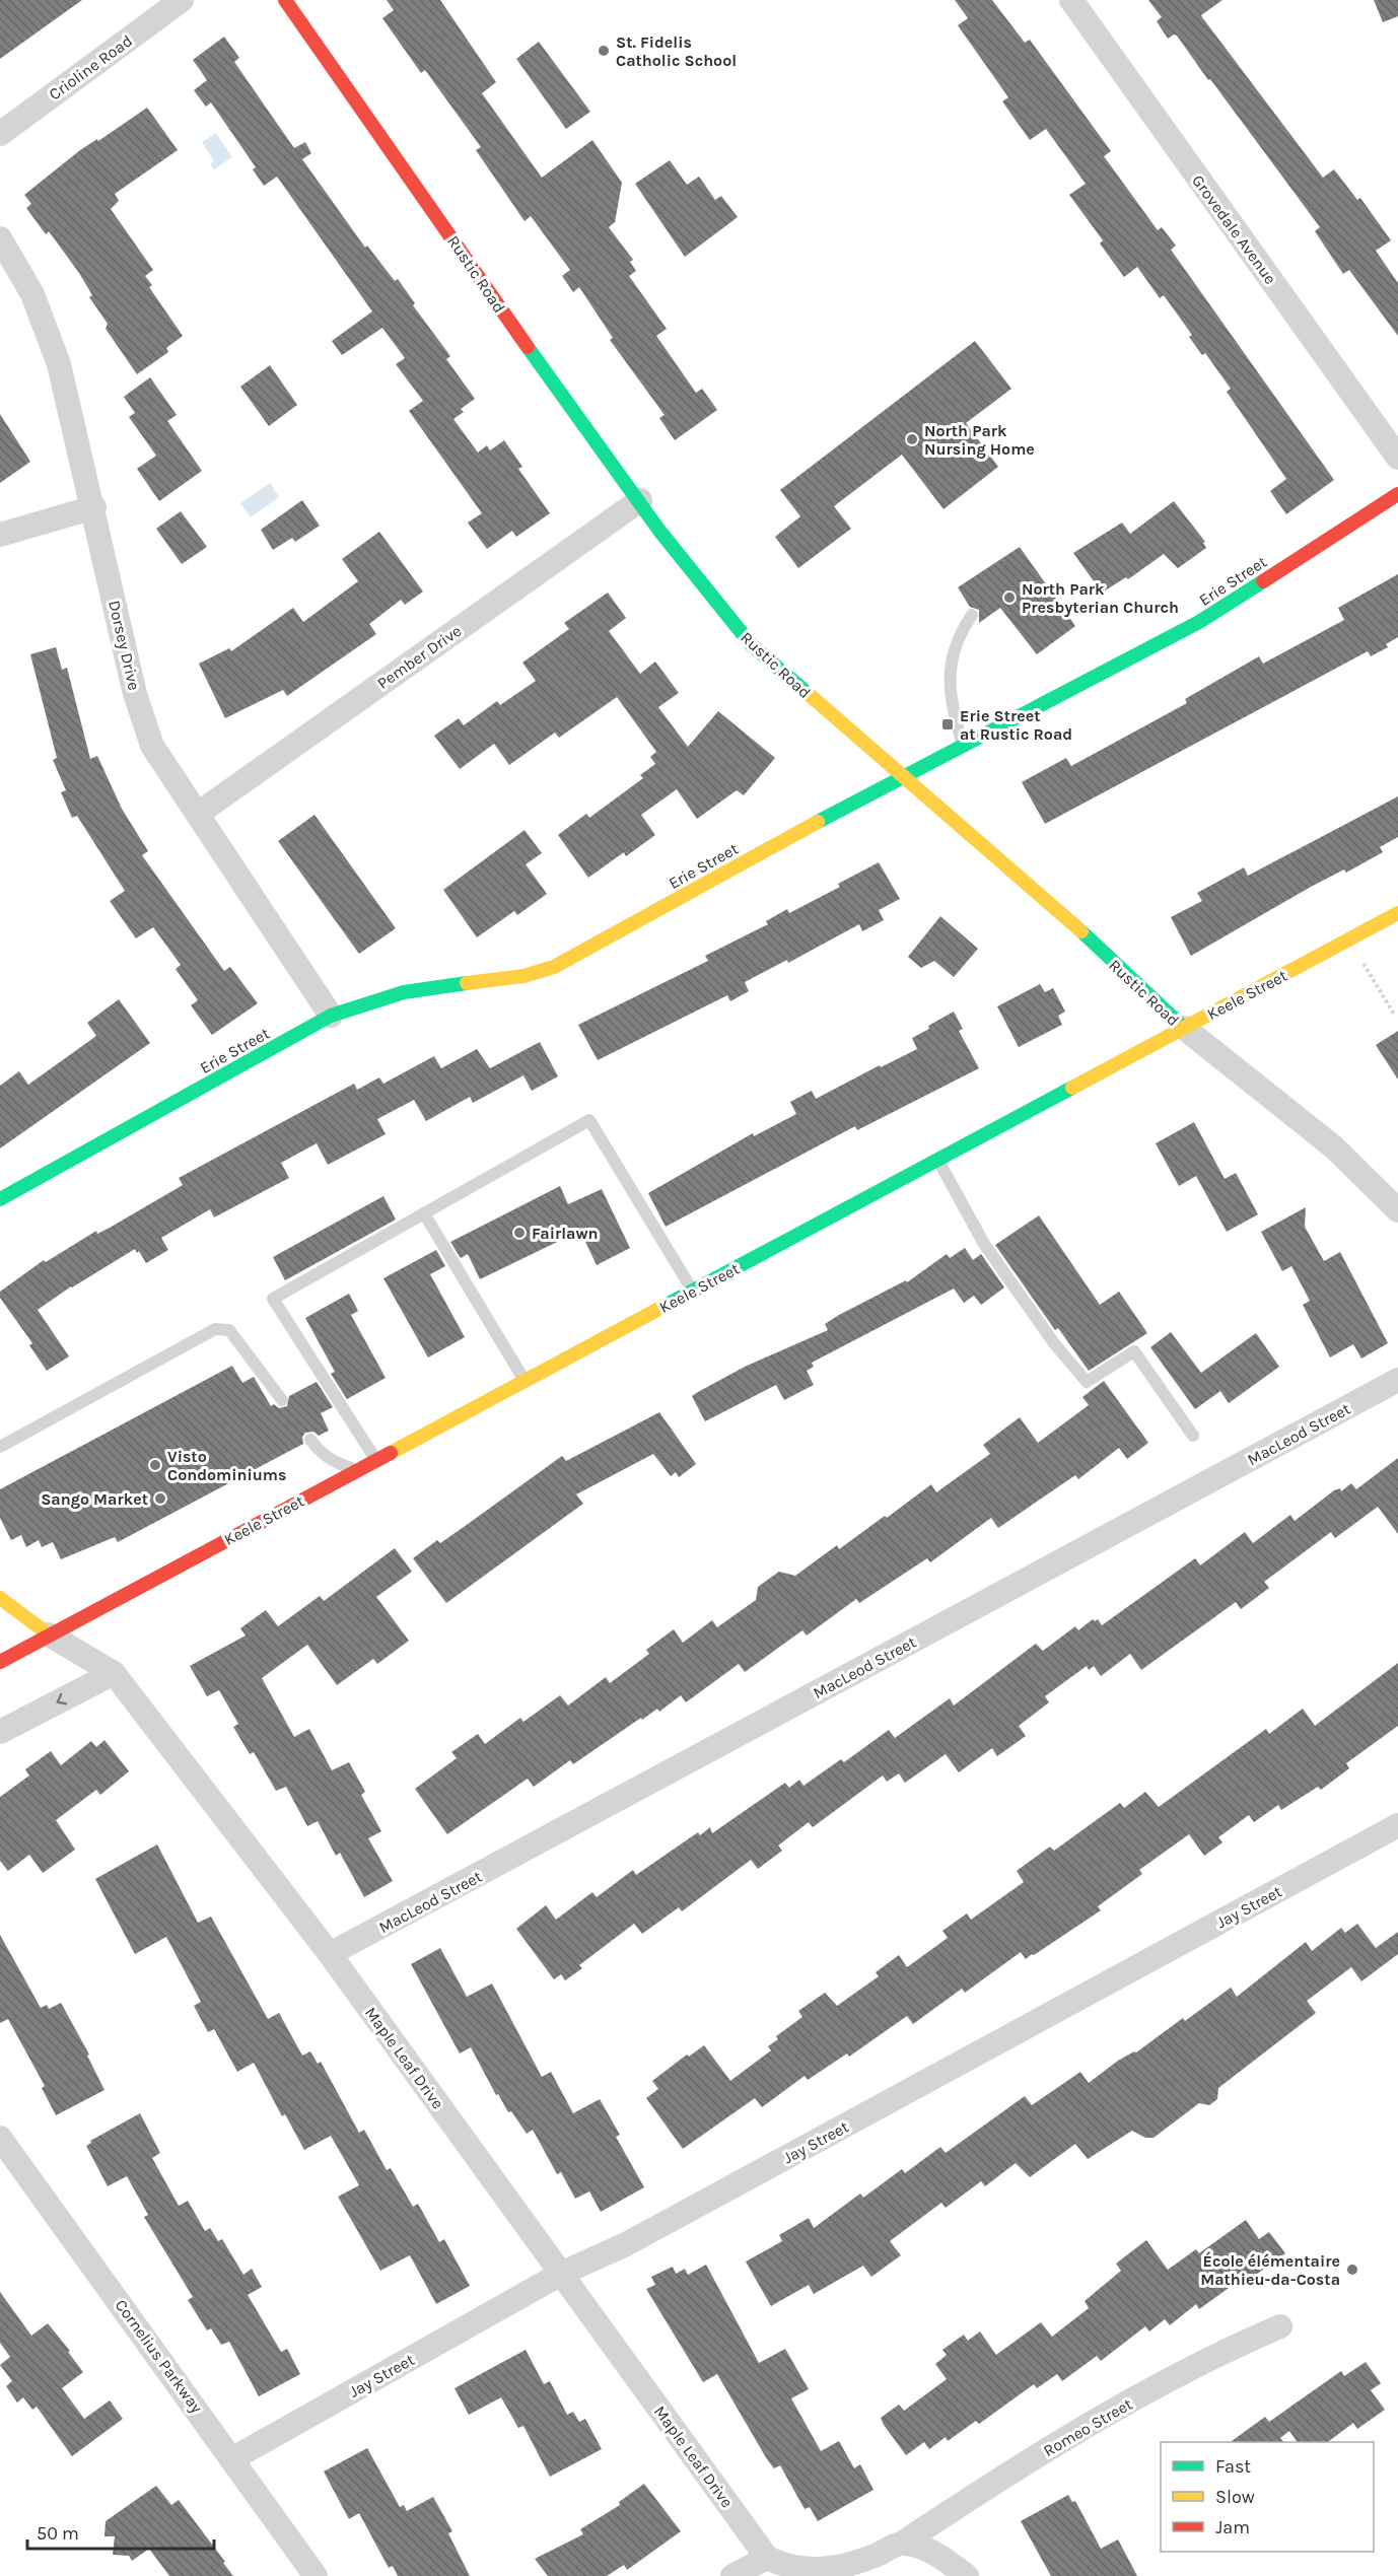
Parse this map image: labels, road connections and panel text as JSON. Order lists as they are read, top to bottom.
{
  "streets": {
    "street": [
      "Crioline Road",
      "Grovedale Avenue",
      "Rustic Road",
      "Erie Street",
      "Dorsey Drive",
      "Pember Drive",
      "Keele Street",
      "MacLeod Street",
      "Jay Street",
      "Maple Leaf Drive",
      "Cornelius Parkway",
      "Romeo Street"
    ]
  },
  "crossings": [
    ["Rustic Road", "Erie Street"],
    ["Rustic Road", "Pember Drive"],
    ["Rustic Road", "Keele Street"],
    ["Erie Street", "Dorsey Drive"],
    ["Dorsey Drive", "Pember Drive"],
    ["Keele Street", "Maple Leaf Drive"],
    ["MacLeod Street", "Maple Leaf Drive"],
    ["Jay Street", "Maple Leaf Drive"],
    ["Jay Street", "Cornelius Parkway"]
  ],
  "places": {
    "other": [
      "St. Fidelis Catholic School",
      "North Park Nursing Home",
      "North Park Presbyterian Church",
      "Fairlawn",
      "Visto Condominiums",
      "Sango Market",
      "École élémentaire Mathieu-da-Costa"
    ],
    "transit": ["Erie Street at Rustic Road"]
  },
  "legend": ["Fast", "Slow", "Jam"],
  "scale_bar": "50 m"
}
